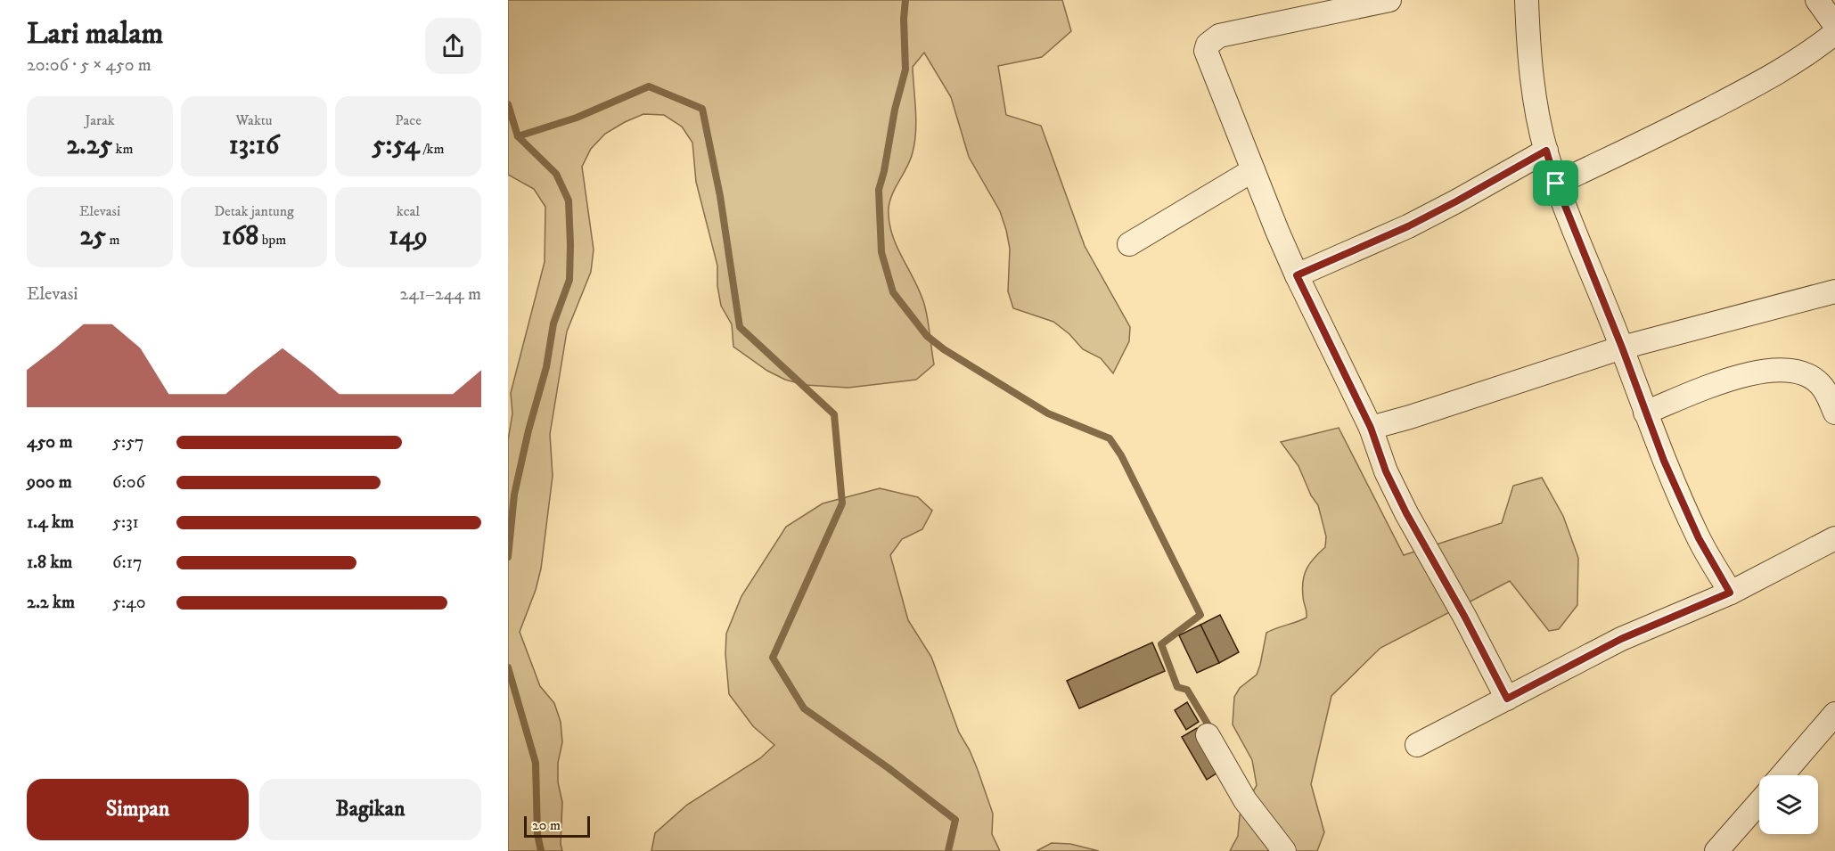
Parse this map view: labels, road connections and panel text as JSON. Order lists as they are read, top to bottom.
{
  "scale_bar": "20 m",
  "page": {
    "heading": ["Lari malam", "20:06 · 5 × 450 m"],
    "stats": [
      ["Jarak", "2.25 km"],
      ["Waktu", "13:16"],
      ["Pace", "5:54 /km"],
      ["Elevasi", "25 m"],
      ["Detak jantung", "168 bpm"],
      ["kcal", "149"]
    ],
    "chart": ["Elevasi", "241–244 m"],
    "list": [
      {
        "name": "450 m",
        "note": "5:57"
      },
      {
        "name": "900 m",
        "note": "6:06"
      },
      {
        "name": "1.4 km",
        "note": "5:31"
      },
      {
        "name": "1.8 km",
        "note": "6:17"
      },
      {
        "name": "2.2 km",
        "note": "5:40"
      }
    ],
    "buttons": ["Simpan", "Bagikan"],
    "scale": "20 m"
  }
}
